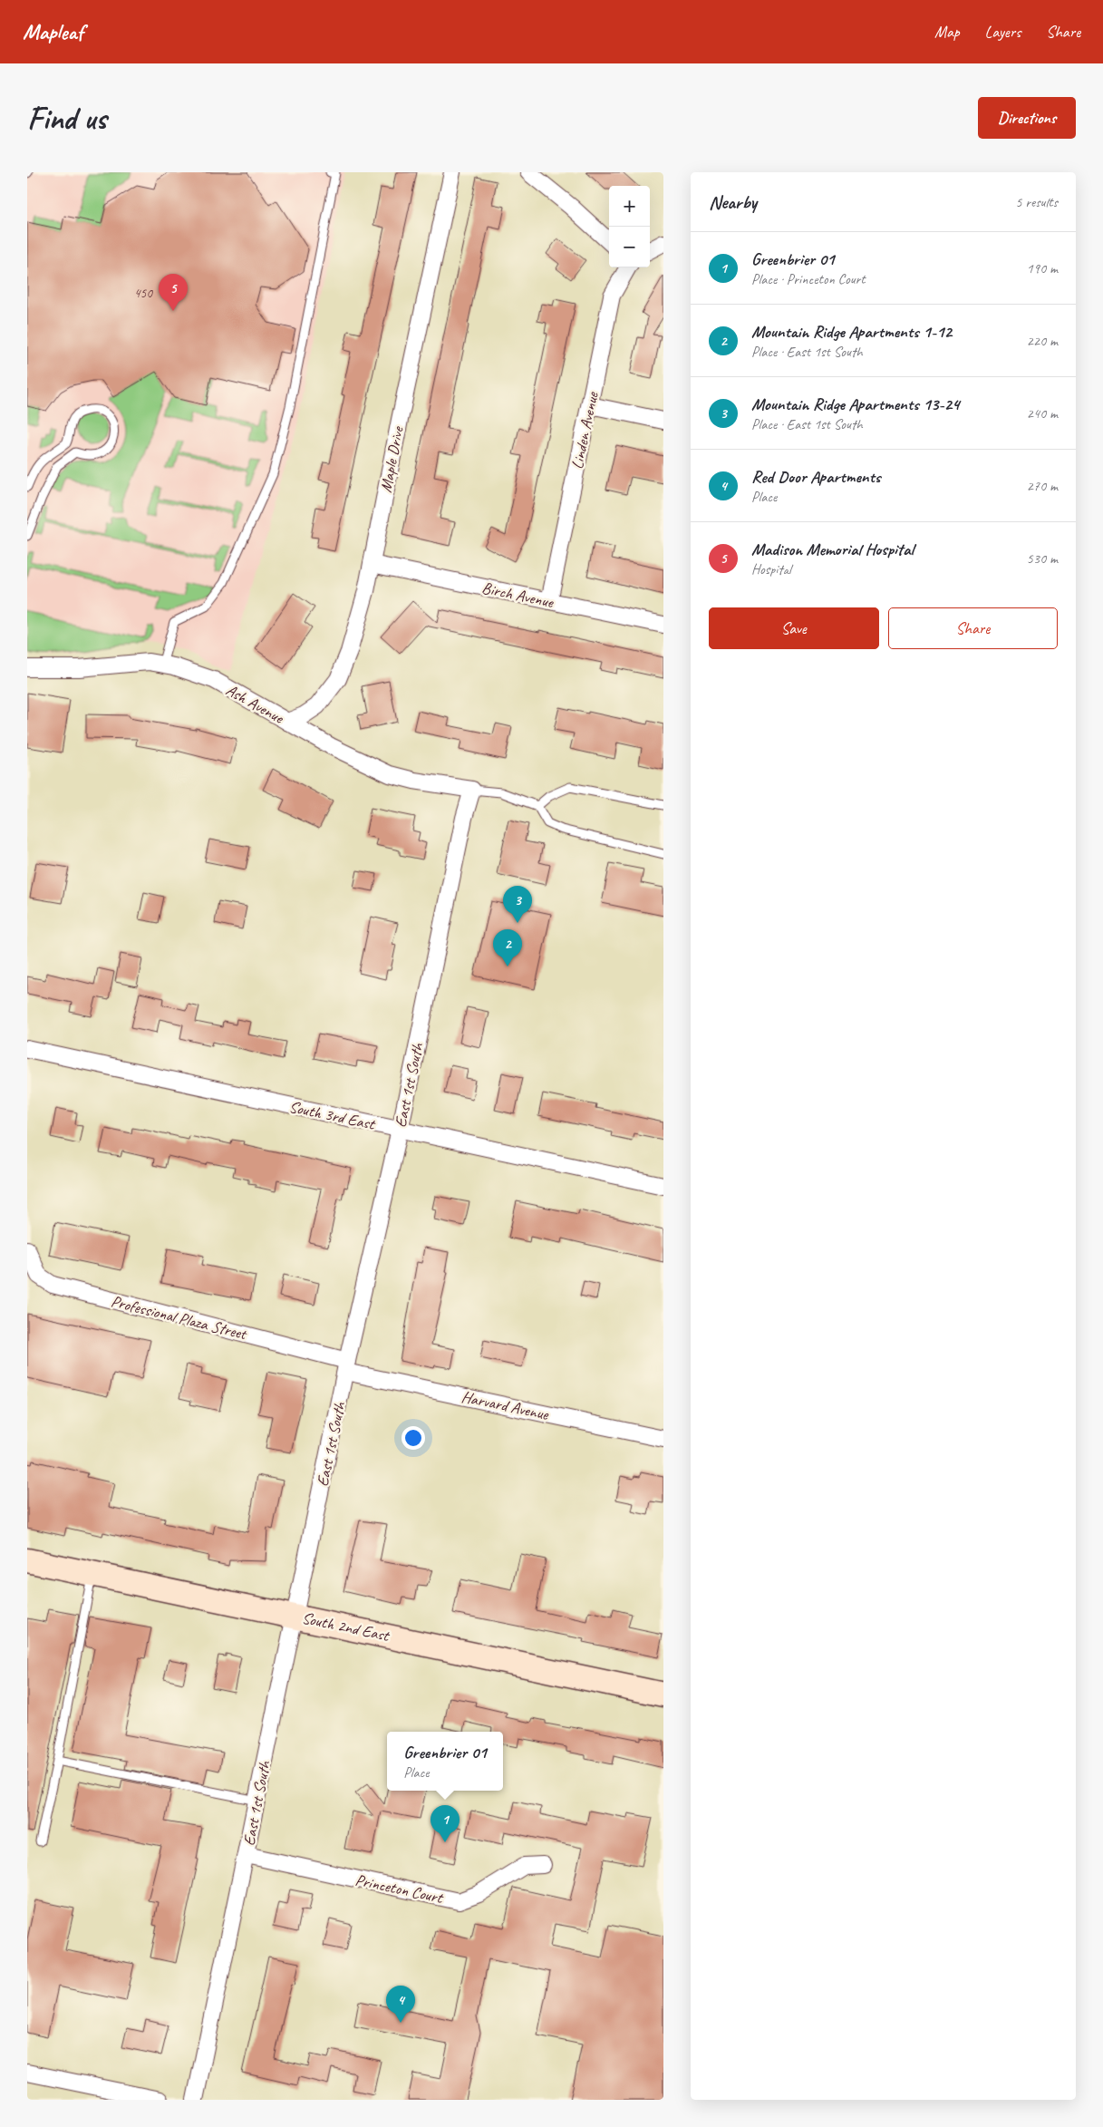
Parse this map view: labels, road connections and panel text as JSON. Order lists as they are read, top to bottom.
{
  "streets": {
    "main road": ["South 2nd East"],
    "street": [
      "Linden Avenue",
      "Maple Drive",
      "Birch Avenue",
      "Ash Avenue",
      "East 1st South",
      "South 3rd East",
      "Professional Plaza Street",
      "Harvard Avenue",
      "Princeton Court"
    ]
  },
  "crossings": [
    ["Linden Avenue", "Birch Avenue"],
    ["Maple Drive", "Birch Avenue"],
    ["Maple Drive", "Ash Avenue"],
    ["Ash Avenue", "East 1st South"],
    ["East 1st South", "South 3rd East"],
    ["East 1st South", "Professional Plaza Street"],
    ["East 1st South", "Harvard Avenue"],
    ["East 1st South", "South 2nd East"],
    ["East 1st South", "Princeton Court"],
    ["Professional Plaza Street", "Harvard Avenue"]
  ],
  "house_numbers": ["450"],
  "page": {
    "header": "Mapleaf",
    "nav": ["Map", "Layers", "Share"],
    "buttons": [
      "Directions",
      ["Save", "Share"]
    ],
    "title": "Find us",
    "heading": ["Nearby", "5 results"],
    "map_buttons": ["+", "−"],
    "list": [
      {
        "mark": "1",
        "name": "Greenbrier 01",
        "note": "Place · Princeton Court",
        "value": "190 m"
      },
      {
        "mark": "2",
        "name": "Mountain Ridge Apartments 1-12",
        "note": "Place · East 1st South",
        "value": "220 m"
      },
      {
        "mark": "3",
        "name": "Mountain Ridge Apartments 13-24",
        "note": "Place · East 1st South",
        "value": "240 m"
      },
      {
        "mark": "4",
        "name": "Red Door Apartments",
        "note": "Place",
        "value": "270 m"
      },
      {
        "mark": "5",
        "name": "Madison Memorial Hospital",
        "note": "Hospital",
        "value": "530 m"
      }
    ],
    "pins": [
      "5",
      "3",
      "2",
      "1",
      "4"
    ],
    "popup": ["Greenbrier 01", "Place"]
  }
}
